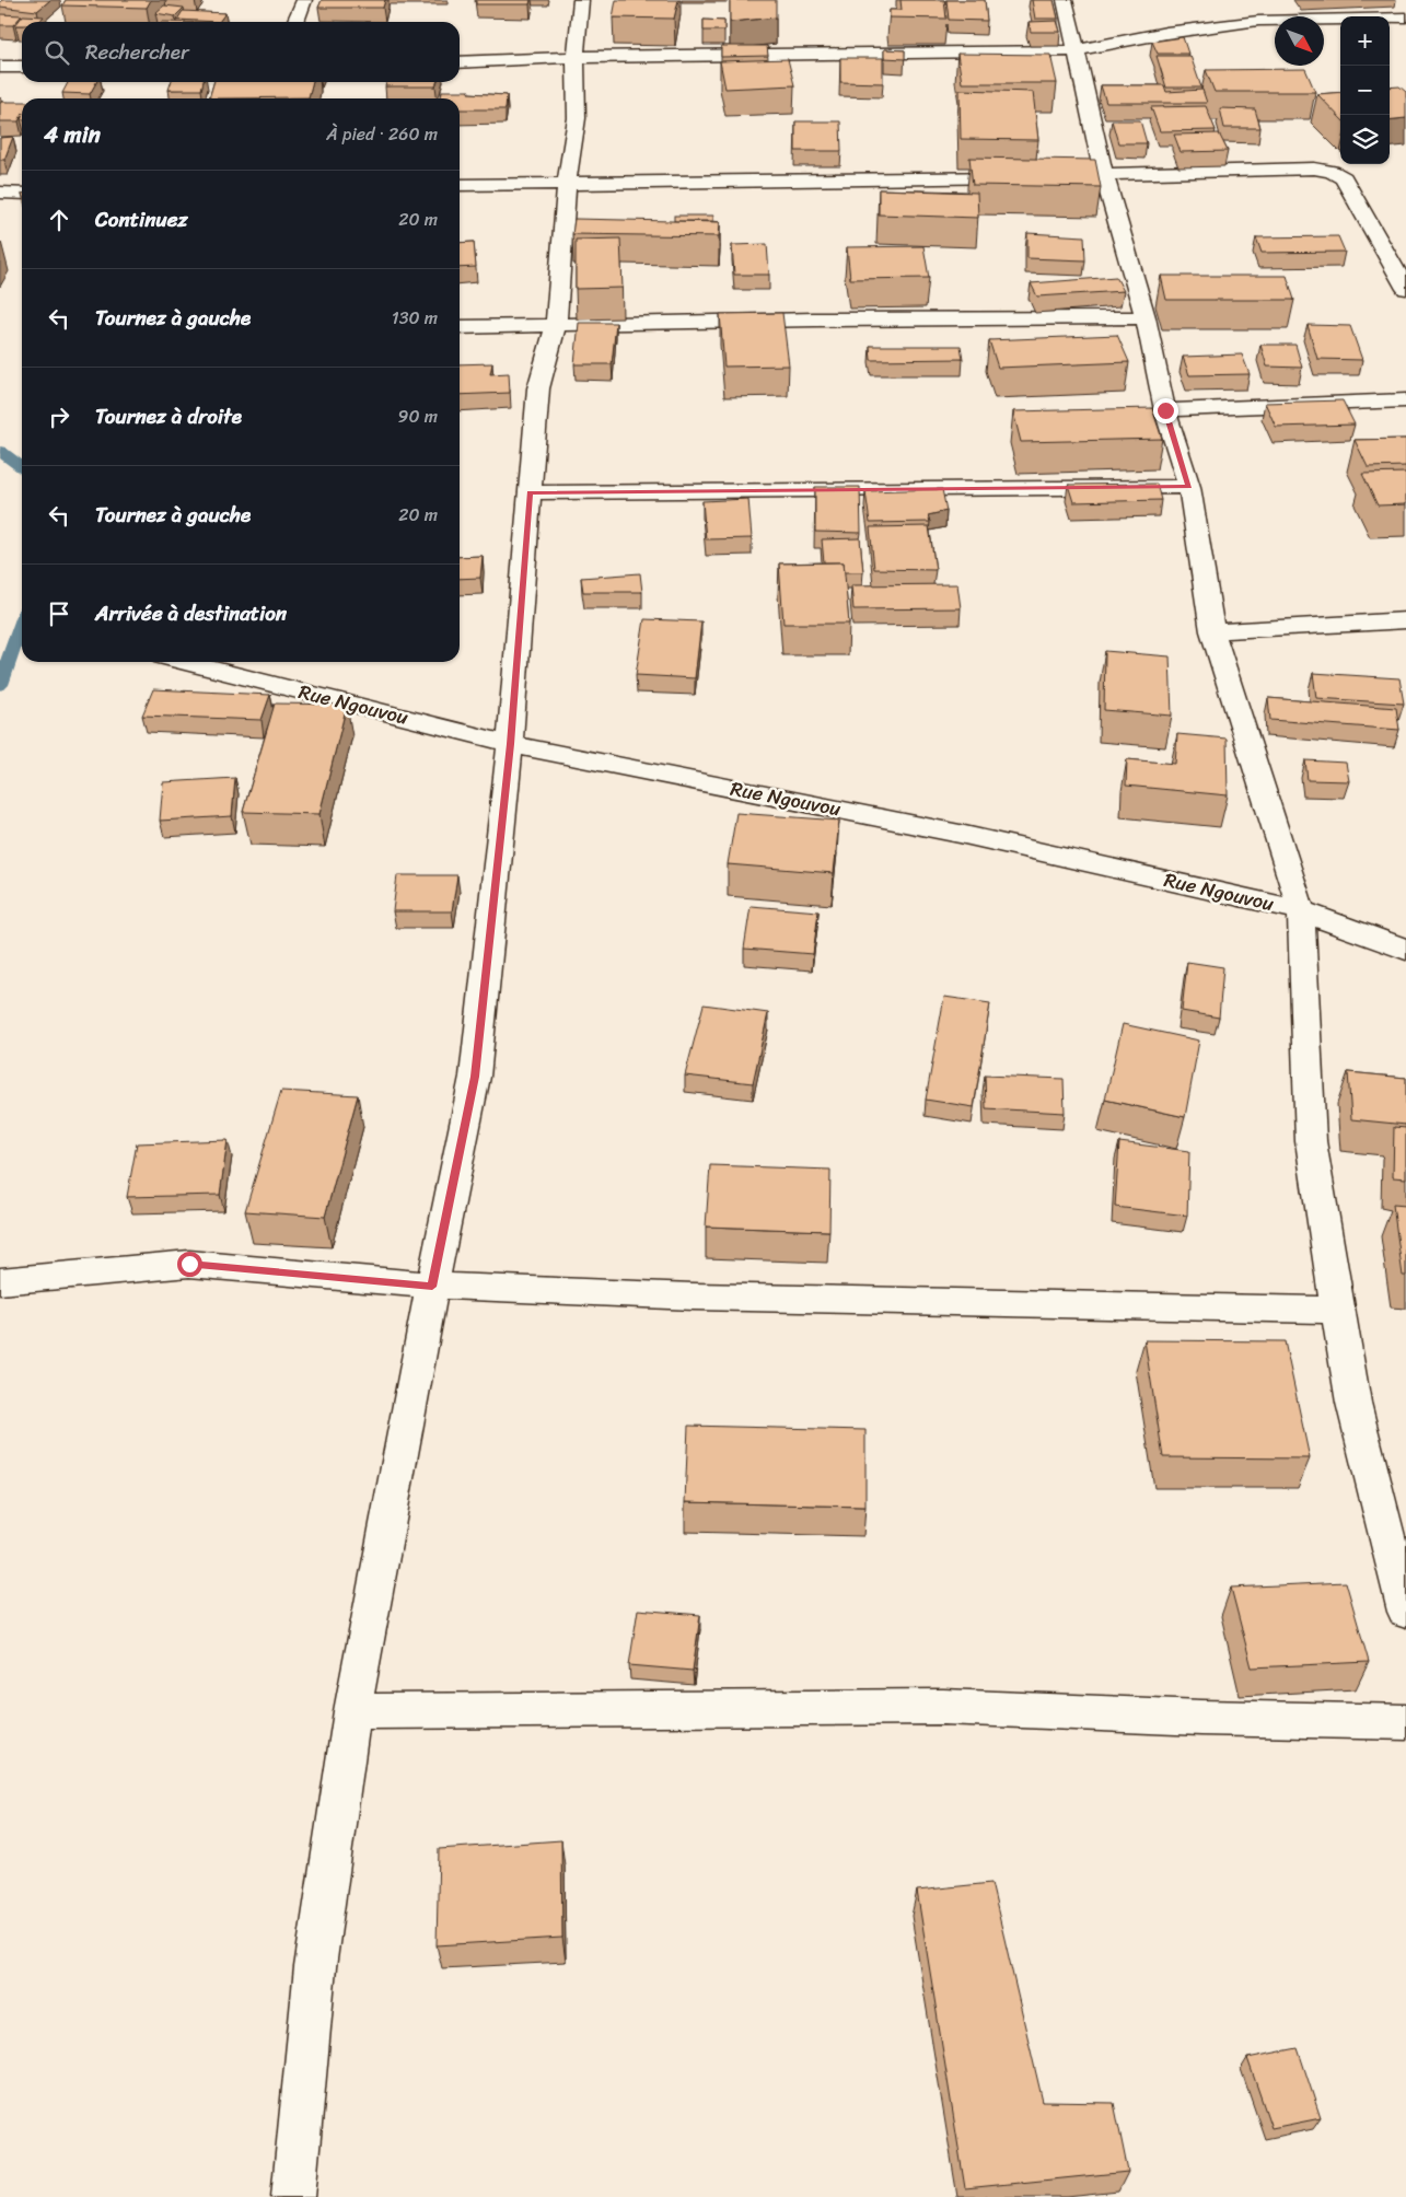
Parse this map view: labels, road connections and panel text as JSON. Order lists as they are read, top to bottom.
{
  "streets": {
    "street": ["Rue Ngouvou"]
  },
  "north": "bottom right",
  "page": {
    "map_buttons": ["+", "−"],
    "search": "Rechercher",
    "heading": ["4 min", "À pied · 260 m"],
    "list": [
      ["Continuez", "20 m"],
      ["Tournez à gauche", "130 m"],
      ["Tournez à droite", "90 m"],
      ["Tournez à gauche", "20 m"],
      "Arrivée à destination"
    ]
  }
}
